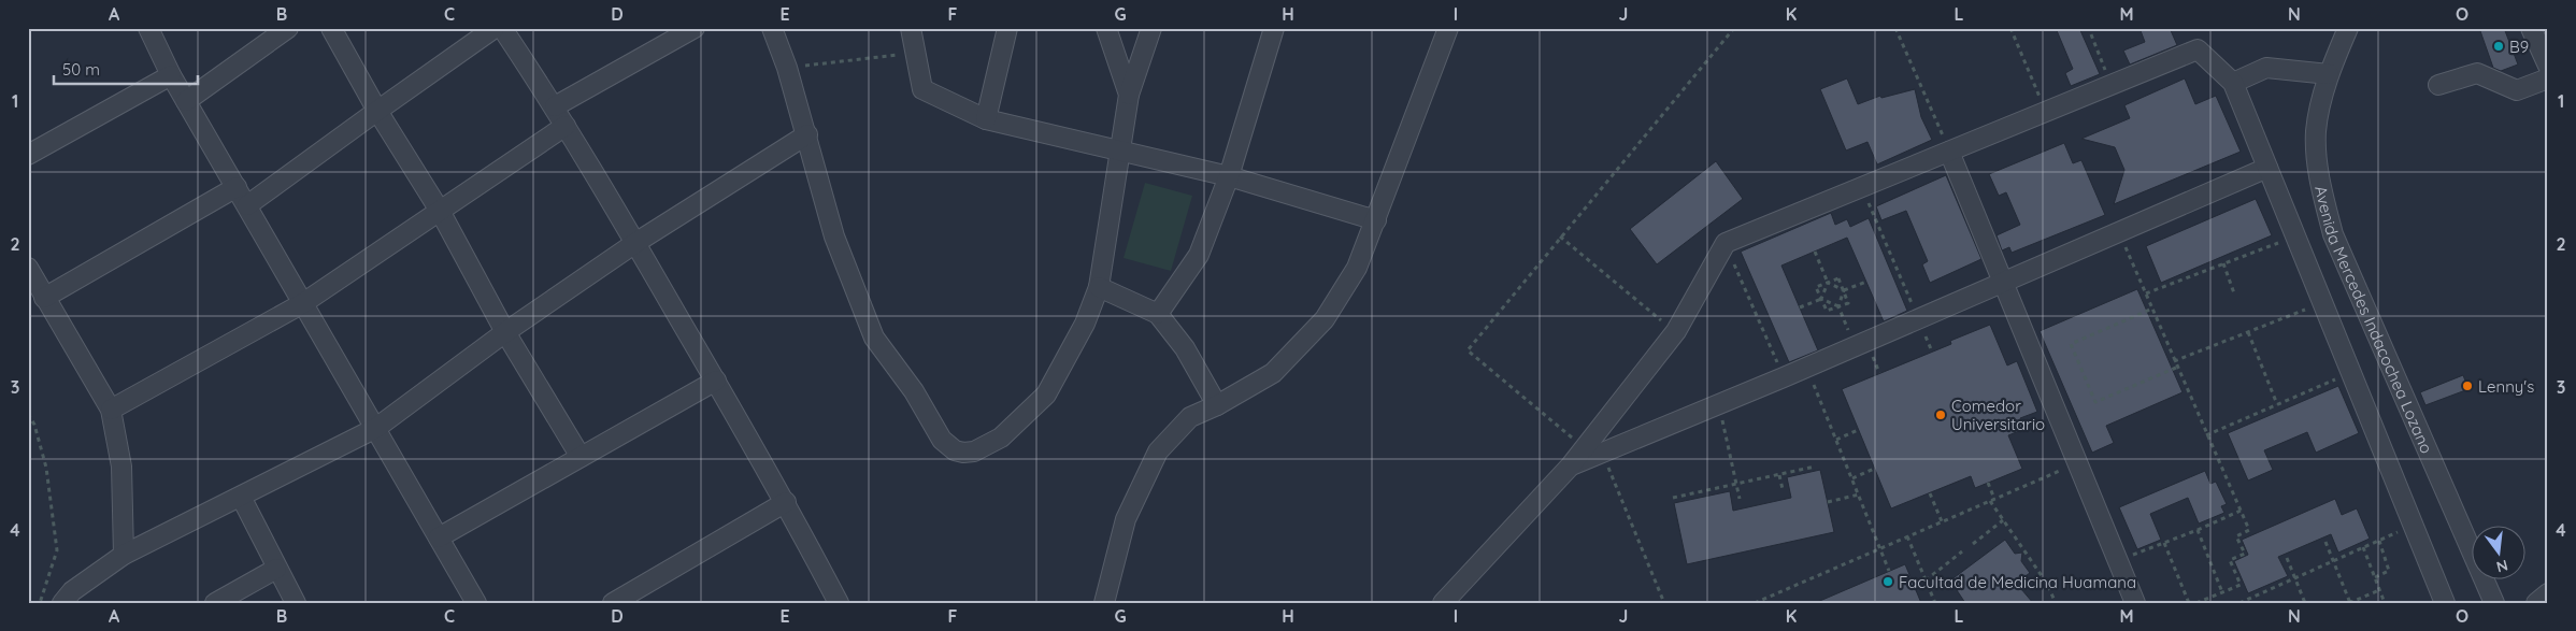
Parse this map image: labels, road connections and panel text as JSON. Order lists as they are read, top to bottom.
{
  "streets": {
    "street": ["Avenida Mercedes Indacochea Lozano"]
  },
  "places": [
    "B9",
    "Lenny's",
    "Comedor Universitario",
    "Facultad de Medicina Huamana"
  ],
  "scale_bar": "50 m",
  "north": "bottom",
  "grid": {
    "columns": [
      "A",
      "B",
      "C",
      "D",
      "E",
      "F",
      "G",
      "H",
      "I",
      "J",
      "K",
      "L",
      "M",
      "N",
      "O"
    ],
    "rows": [
      "1",
      "2",
      "3",
      "4"
    ]
  }
}
